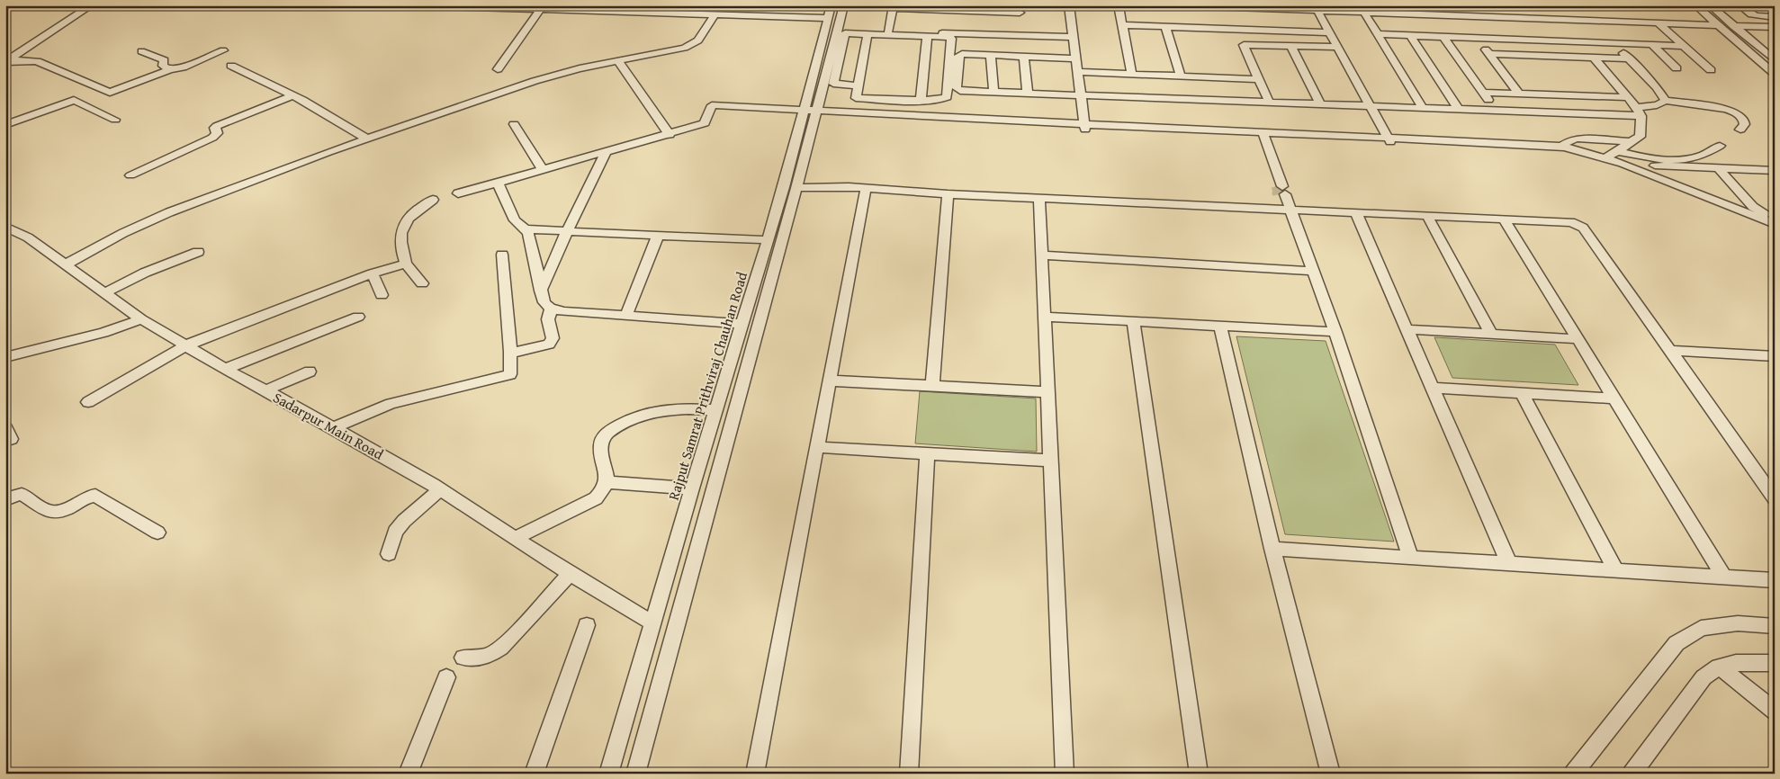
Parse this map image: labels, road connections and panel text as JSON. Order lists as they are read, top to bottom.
{
  "streets": {
    "street": ["Rajput Samrat Prithviraj Chauhan Road", "Sadarpur Main Road"]
  },
  "crossings": [
    ["Rajput Samrat Prithviraj Chauhan Road", "Sadarpur Main Road"]
  ]
}
